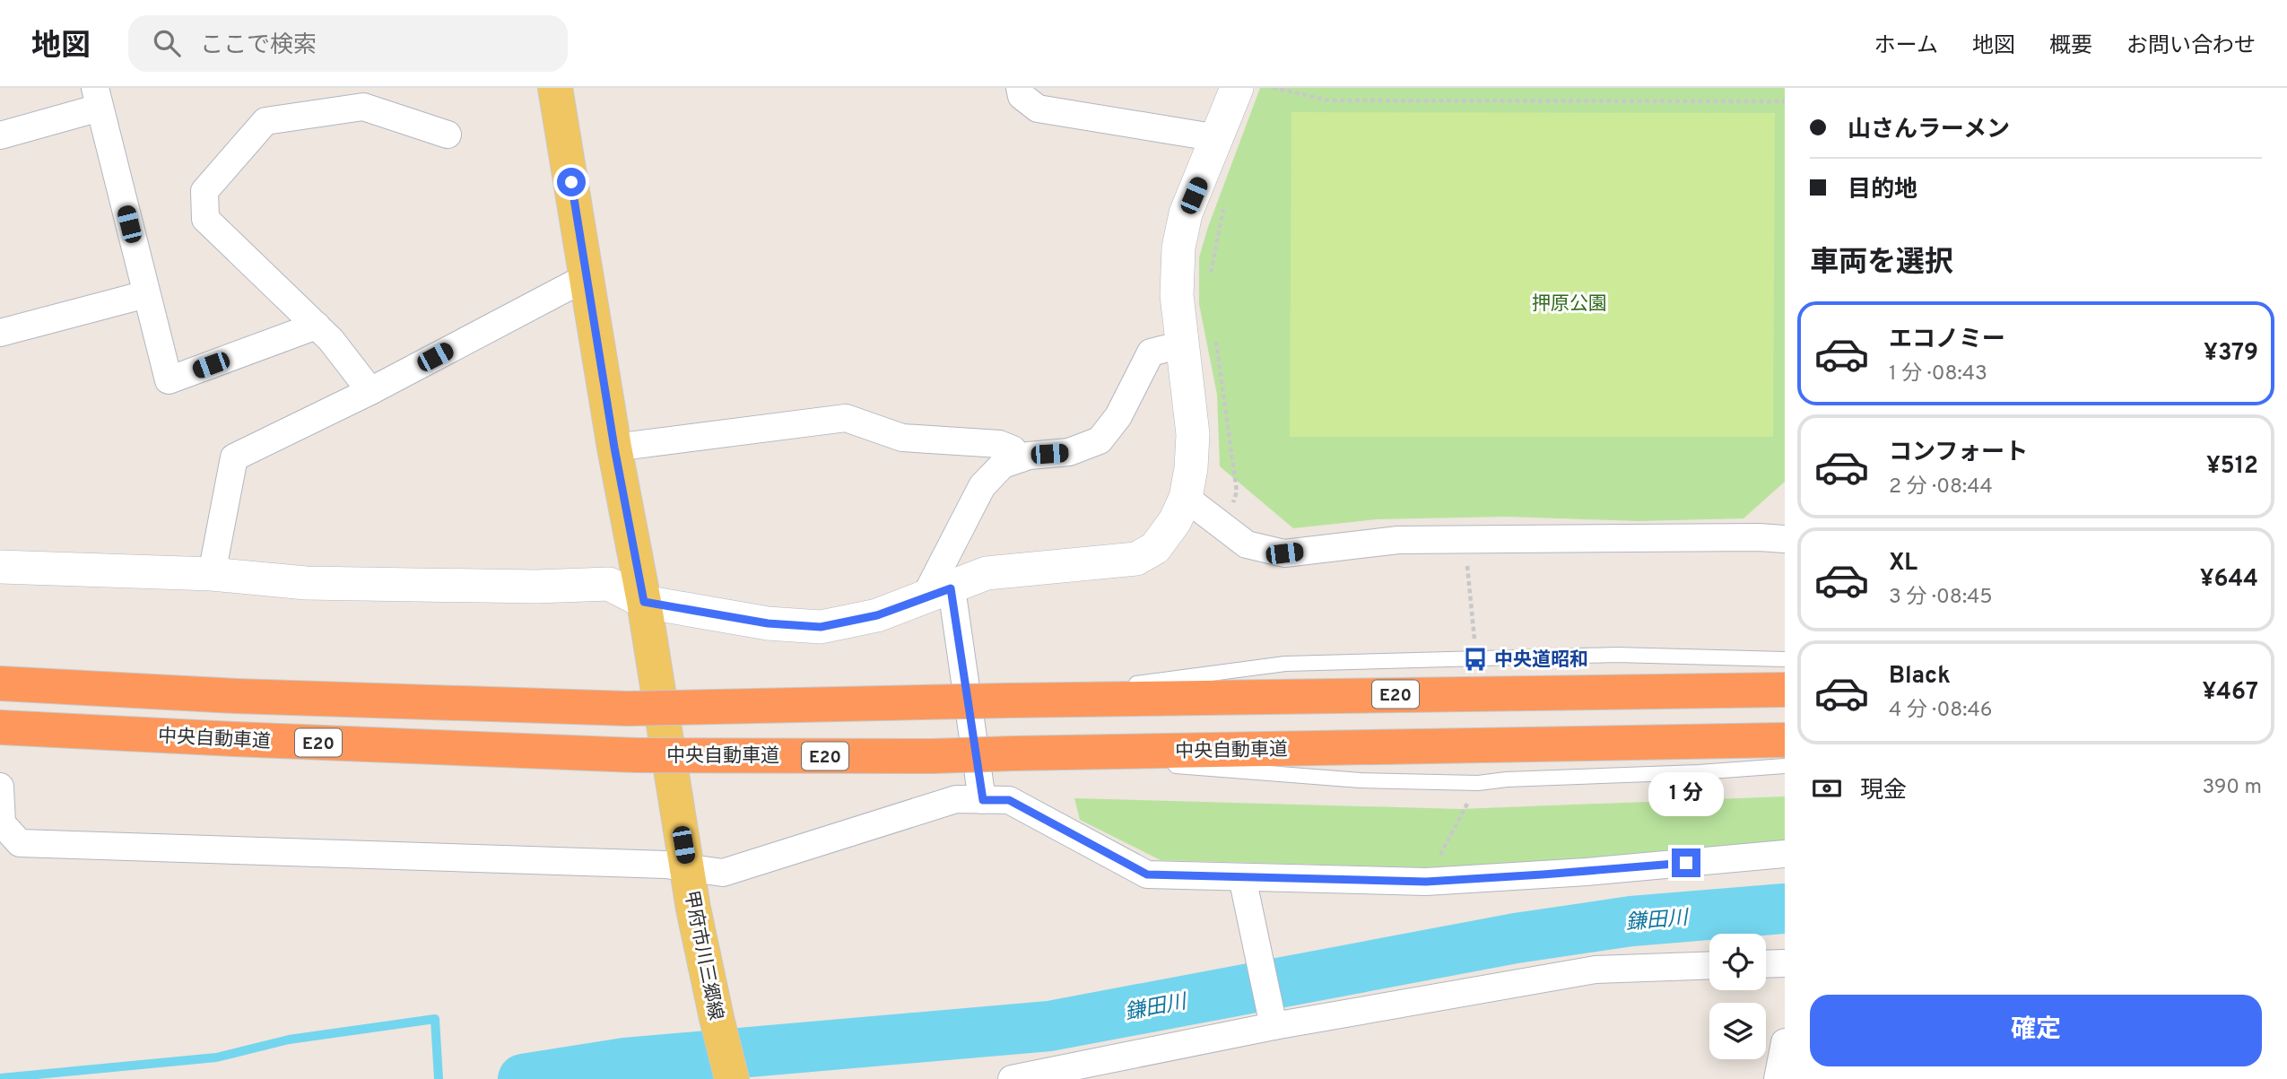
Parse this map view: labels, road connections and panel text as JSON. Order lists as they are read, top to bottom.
{
  "streets": {
    "highway": ["E20", "中央自動車道"],
    "main road": ["甲府市川三郷線"]
  },
  "water": ["鎌田川"],
  "parks": ["押原公園"],
  "places": {
    "bus stop": ["中央道昭和"]
  },
  "page": {
    "header": "地図",
    "search": "ここで検索",
    "nav": [
      "ホーム",
      "地図",
      "概要",
      "お問い合わせ"
    ],
    "banner": ["山さんラーメン", "目的地"],
    "heading": "車両を選択",
    "list": [
      {
        "name": "エコノミー",
        "note": "1 分 · 08:43",
        "value": "¥379"
      },
      {
        "name": "コンフォート",
        "note": "2 分 · 08:44",
        "value": "¥512"
      },
      {
        "name": "XL",
        "note": "3 分 · 08:45",
        "value": "¥644"
      },
      {
        "name": "Black",
        "note": "4 分 · 08:46",
        "value": "¥467"
      }
    ],
    "pay": ["現金", "390 m"],
    "bubble": "1 分",
    "buttons": "確定"
  }
}
